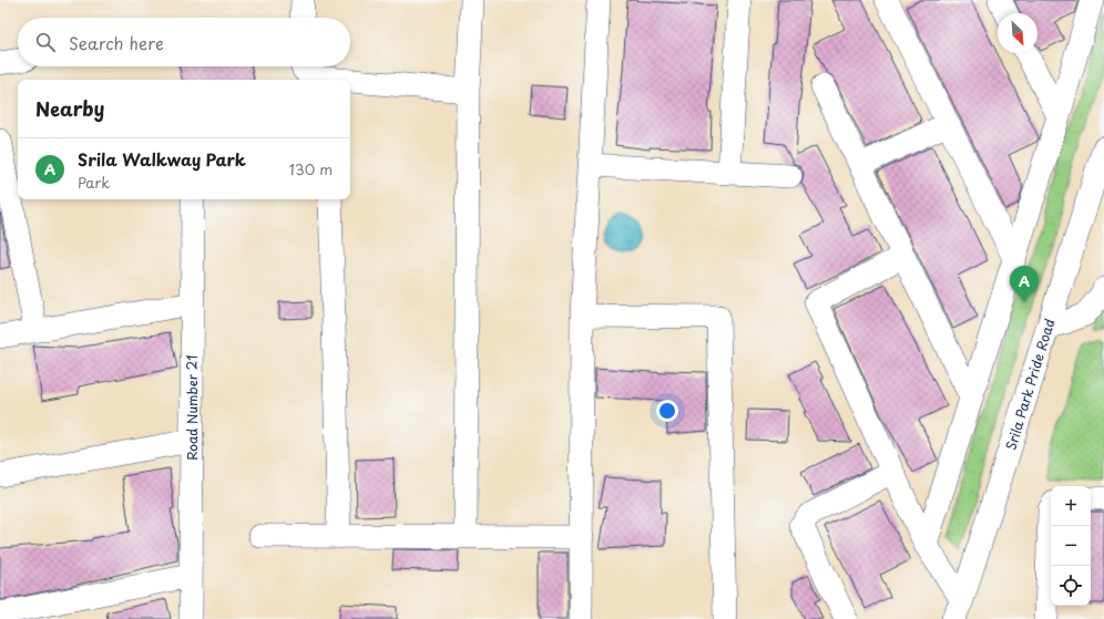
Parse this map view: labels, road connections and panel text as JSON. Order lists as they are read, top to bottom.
{
  "streets": {
    "street": ["Srila Park Pride Road", "Road Number 21"]
  },
  "north": "bottom right",
  "page": {
    "search": "Search here",
    "heading": "Nearby",
    "list": [
      {
        "mark": "A",
        "name": "Srila Walkway Park",
        "note": "Park",
        "value": "130 m"
      }
    ],
    "pins": "A",
    "map_buttons": ["+", "−"]
  }
}
